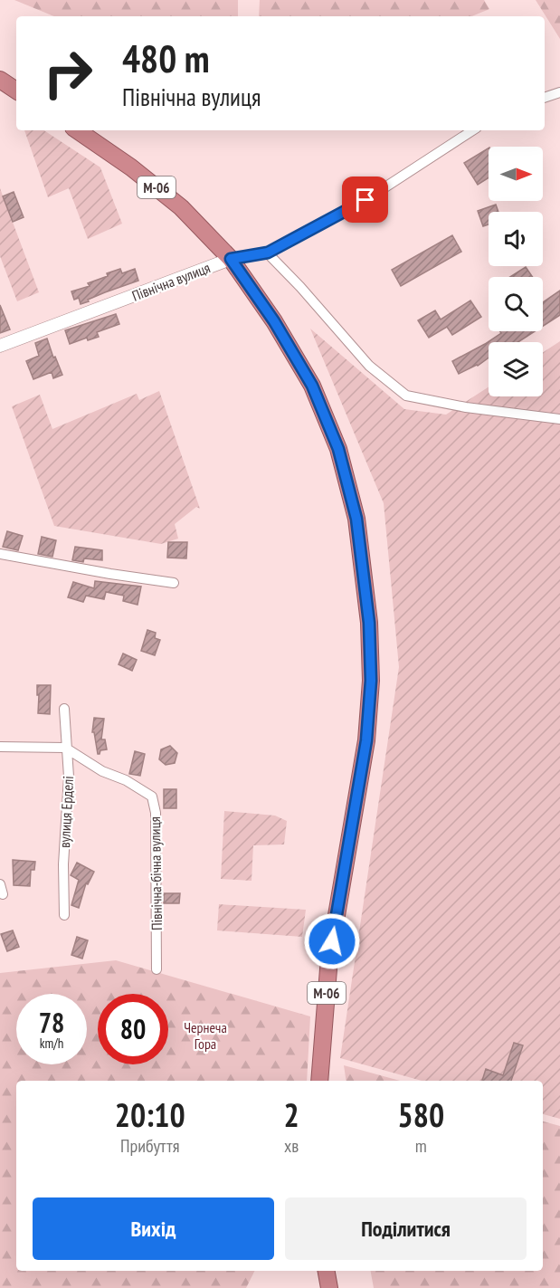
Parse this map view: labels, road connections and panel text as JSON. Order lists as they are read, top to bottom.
{
  "streets": {
    "highway": ["М-06"],
    "street": ["Північна вулиця", "вулиця Ерделі", "Північна-бічна вулиця"]
  },
  "crossings": [
    ["М-06", "Північна вулиця"],
    ["вулиця Ерделі", "Північна-бічна вулиця"]
  ],
  "parks": ["Чернеча Гора"],
  "north": "right",
  "page": {
    "turn": ["480 m", "Північна вулиця"],
    "speed": "78 km/h",
    "limit": "80",
    "eta": [
      "20:10",
      "Прибуття",
      "2",
      "хв",
      "580",
      "m"
    ],
    "buttons": ["Вихід", "Поділитися"]
  }
}
